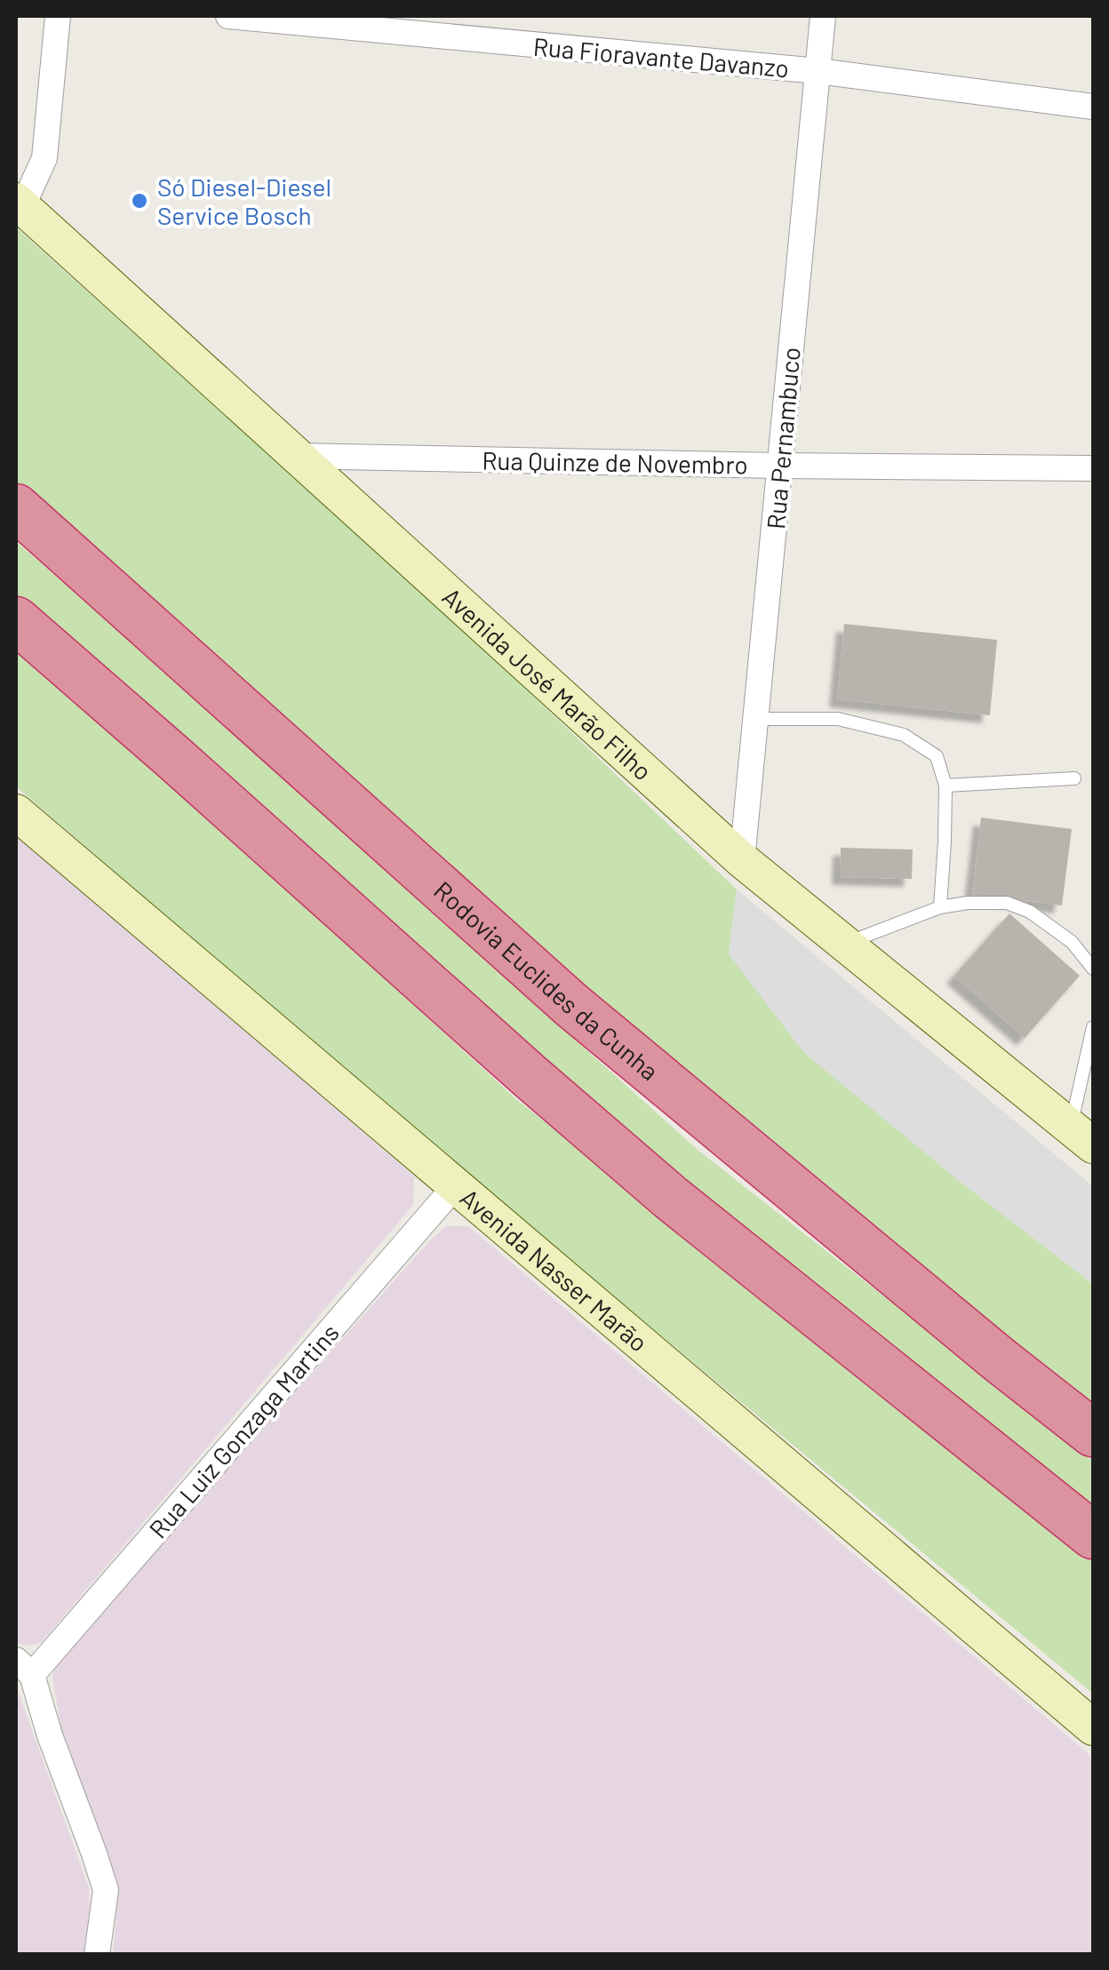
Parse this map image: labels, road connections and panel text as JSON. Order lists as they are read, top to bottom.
{
  "streets": {
    "highway": ["Rodovia Euclides da Cunha"],
    "main road": ["Avenida José Marão Filho", "Avenida Nasser Marão"],
    "street": [
      "Rua Fioravante Davanzo",
      "Rua Pernambuco",
      "Rua Quinze de Novembro",
      "Rua Luiz Gonzaga Martins"
    ]
  },
  "crossings": [
    ["Rua Fioravante Davanzo", "Rua Pernambuco"],
    ["Rua Pernambuco", "Rua Quinze de Novembro"],
    ["Rua Pernambuco", "Avenida José Marão Filho"],
    ["Rua Quinze de Novembro", "Avenida José Marão Filho"],
    ["Avenida Nasser Marão", "Rua Luiz Gonzaga Martins"]
  ],
  "places": ["Só Diesel-Diesel Service Bosch"]
}
